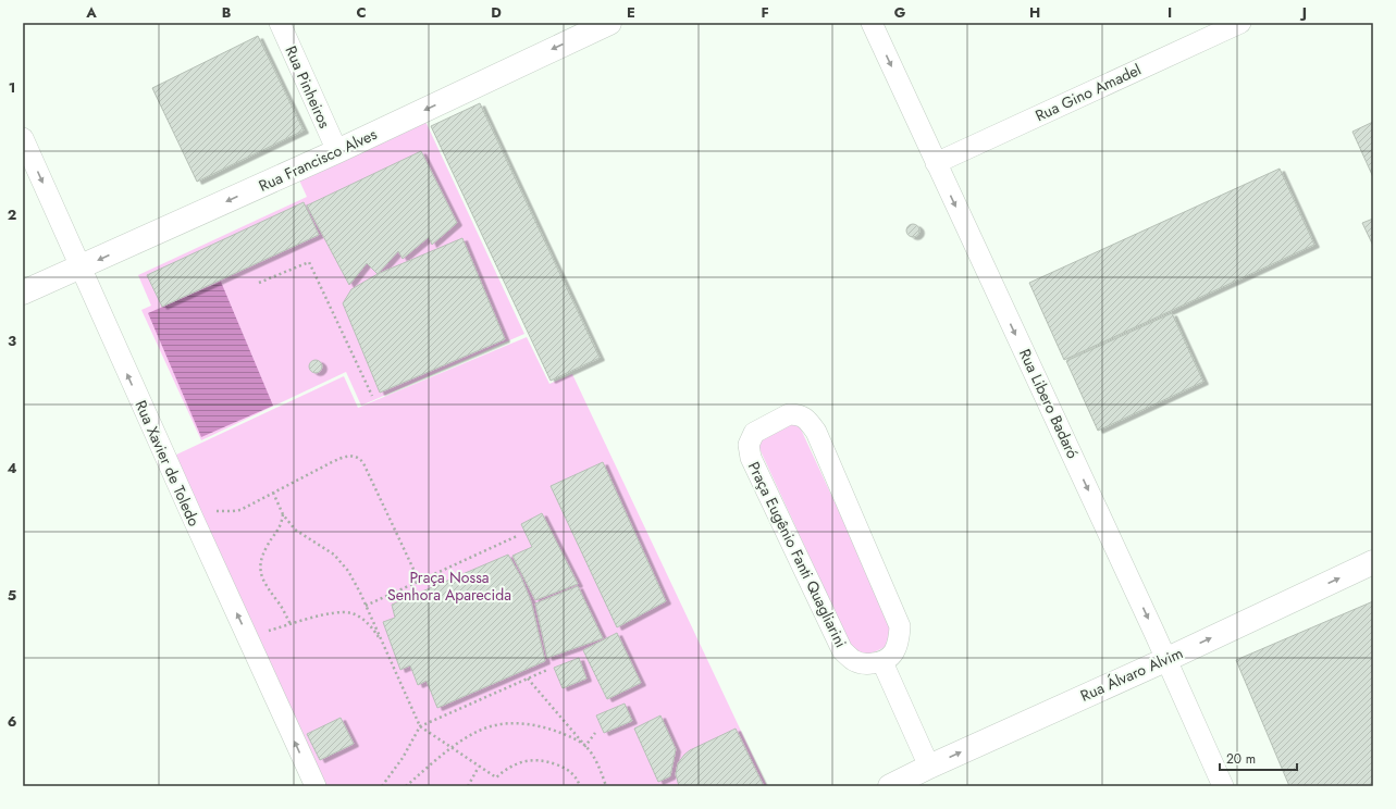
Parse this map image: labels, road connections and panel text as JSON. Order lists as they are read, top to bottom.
{
  "streets": {
    "street": [
      "Rua Pinheiros",
      "Rua Gino Amadel",
      "Rua Francisco Alves",
      "Rua Libero Badaró",
      "Rua Xavier de Toledo",
      "Praça Eugênio Fanti Quagliarini",
      "Rua Álvaro Alvim"
    ]
  },
  "crossings": [
    ["Rua Pinheiros", "Rua Francisco Alves"],
    ["Rua Gino Amadel", "Rua Libero Badaró"],
    ["Rua Francisco Alves", "Rua Xavier de Toledo"],
    ["Rua Libero Badaró", "Rua Álvaro Alvim"]
  ],
  "one_way": ["Rua Francisco Alves", "Rua Libero Badaró", "Rua Álvaro Alvim"],
  "parks": ["Praça Nossa Senhora Aparecida"],
  "scale_bar": "20 m",
  "grid": {
    "columns": [
      "A",
      "B",
      "C",
      "D",
      "E",
      "F",
      "G",
      "H",
      "I",
      "J"
    ],
    "rows": [
      "1",
      "2",
      "3",
      "4",
      "5",
      "6"
    ]
  }
}
